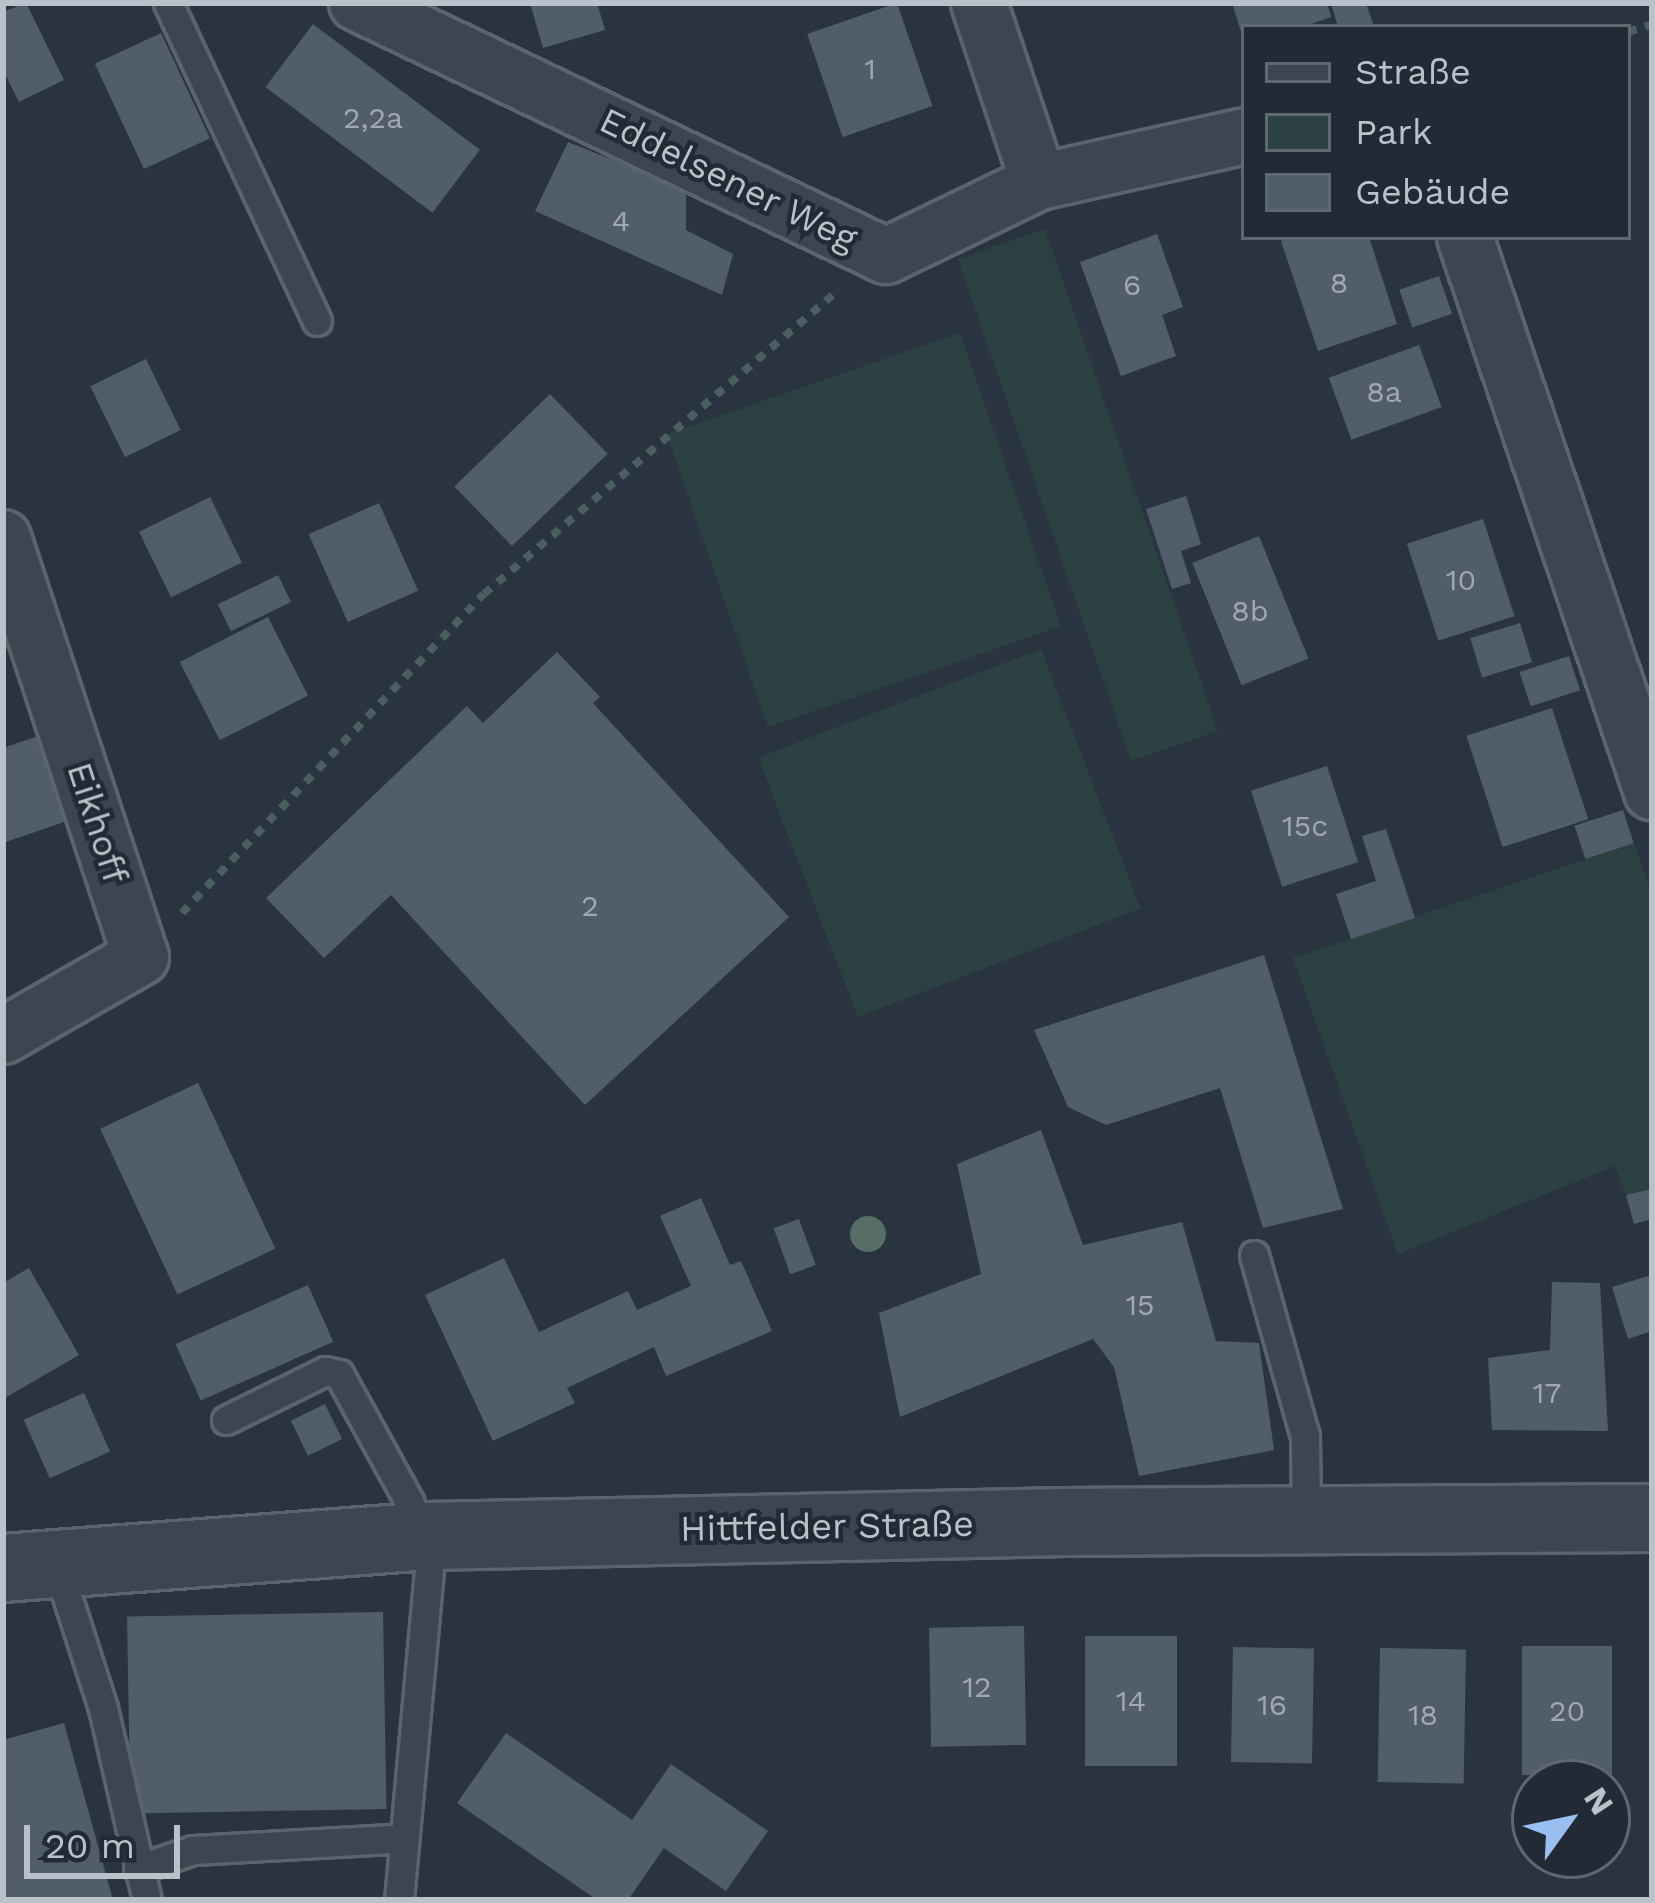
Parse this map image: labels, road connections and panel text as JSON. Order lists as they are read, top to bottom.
{
  "streets": {
    "street": ["Eddelsener Weg", "Eikhoff", "Hittfelder Straße"]
  },
  "house_numbers": [
    "1",
    "2,2a",
    "4",
    "8",
    "6",
    "8a",
    "10",
    "8b",
    "15c",
    "2",
    "15",
    "17",
    "12",
    "14",
    "16",
    "20",
    "18"
  ],
  "legend": ["Straße", "Park", "Gebäude"],
  "scale_bar": "20 m",
  "north": "top right"
}
